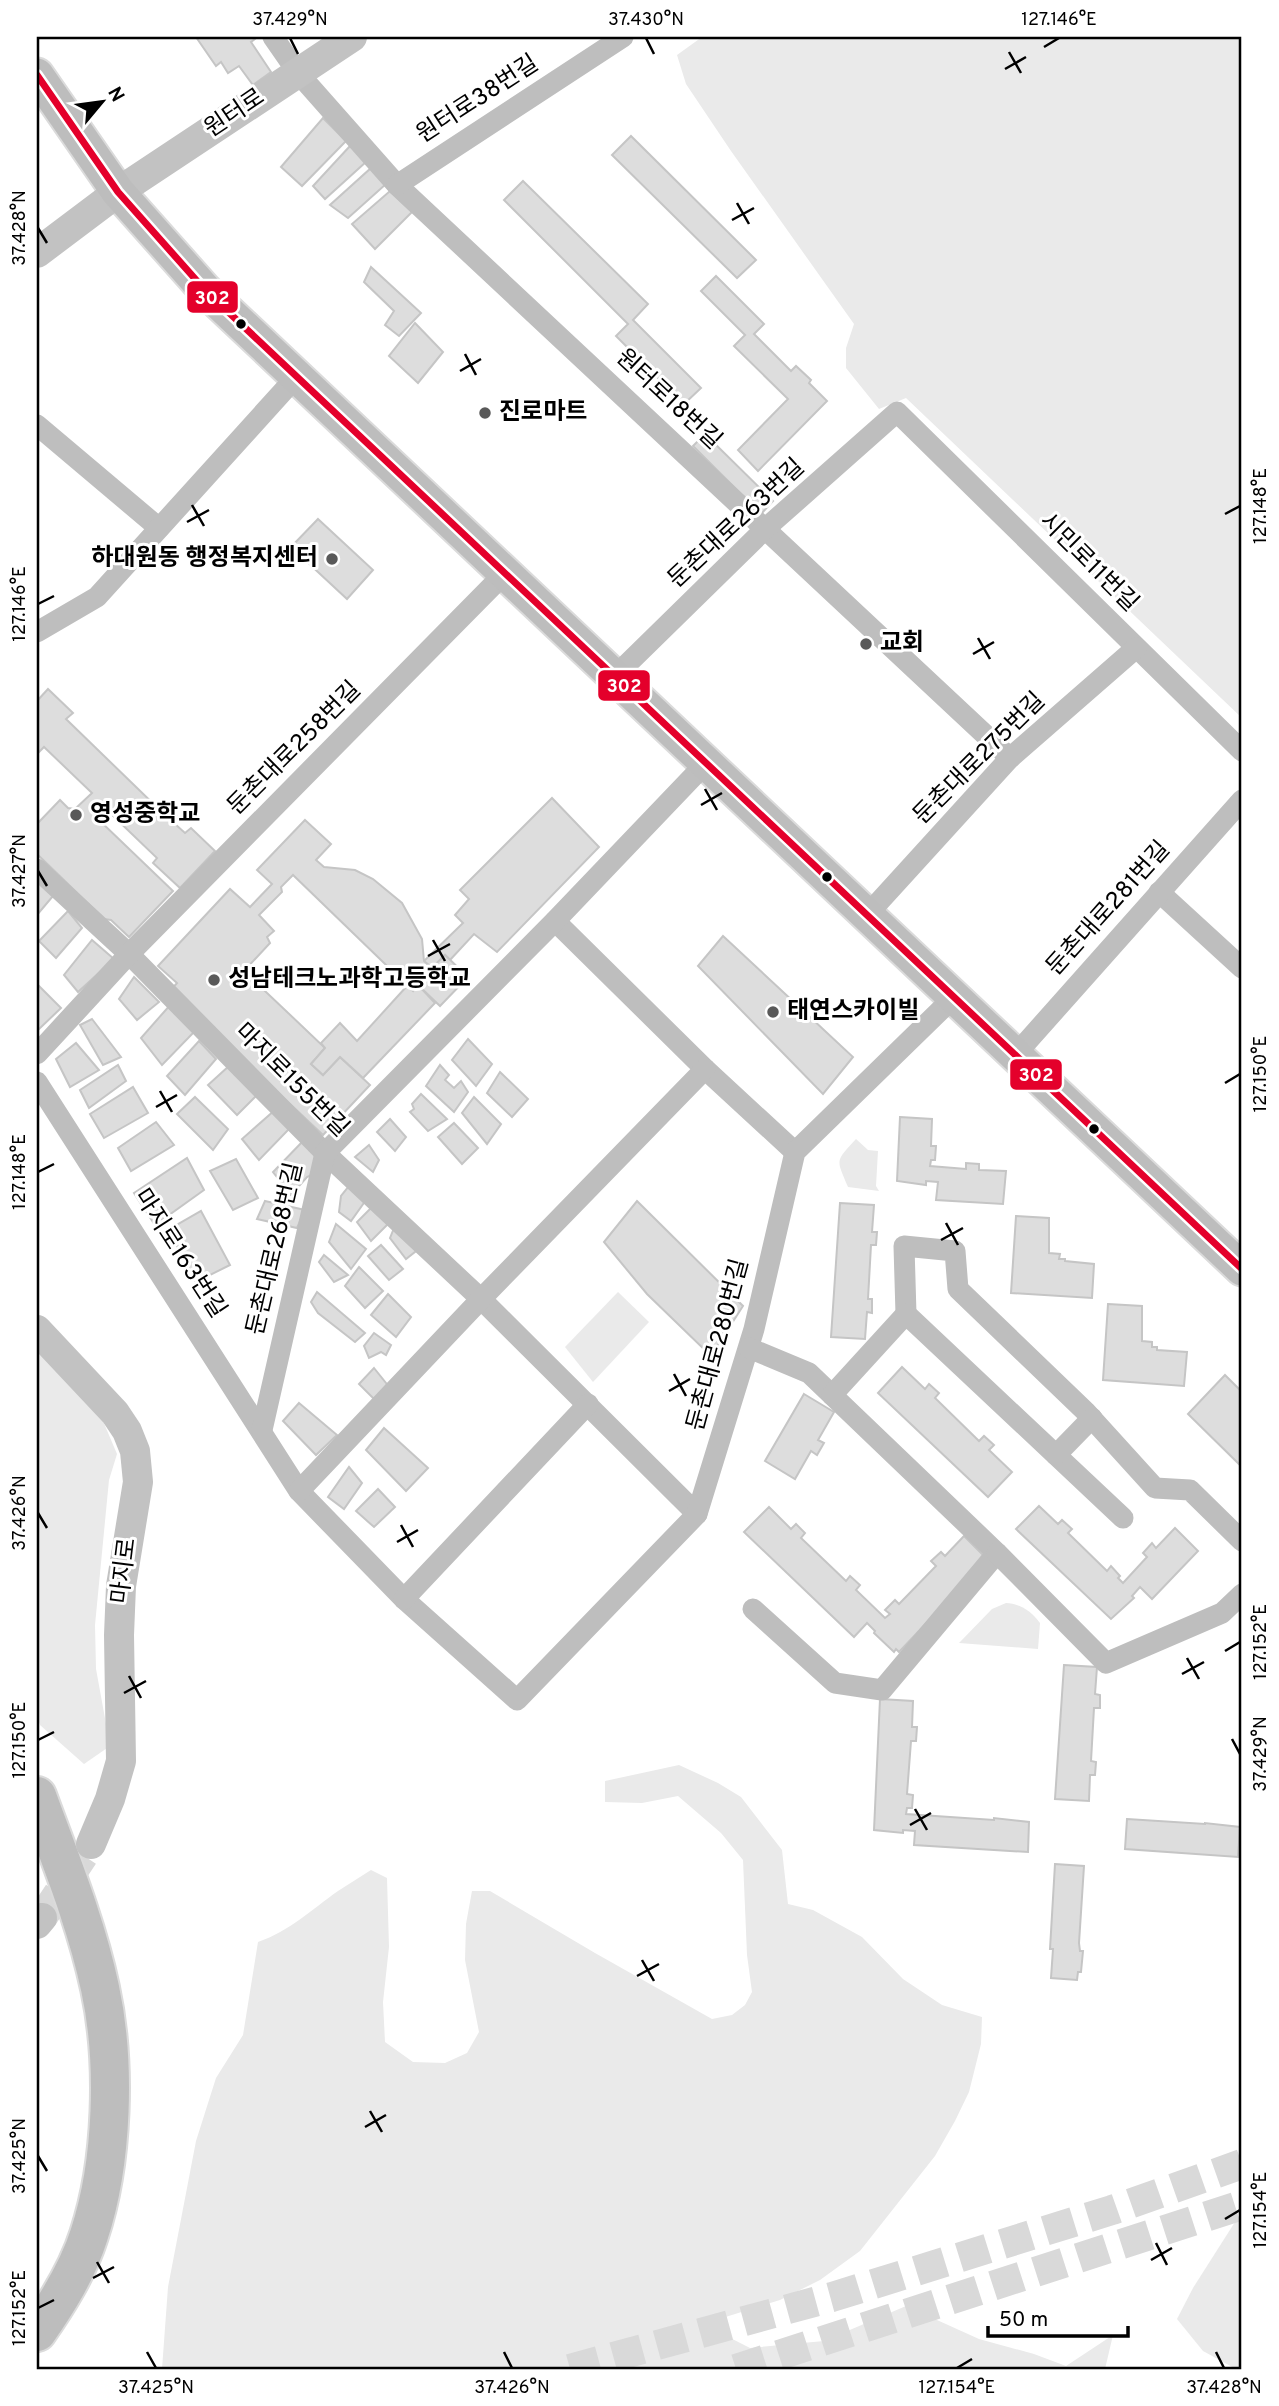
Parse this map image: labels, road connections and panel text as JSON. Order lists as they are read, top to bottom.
{
  "streets": {
    "main road": ["원터로", "마지로"],
    "street": [
      "원터로38번길",
      "원터로18번길",
      "둔촌대로263번길",
      "시민로11번길",
      "둔촌대로258번길",
      "둔촌대로275번길",
      "둔촌대로281번길",
      "마지로155번길",
      "둔촌대로268번길",
      "마지로163번길",
      "둔촌대로280번길"
    ]
  },
  "crossings": [
    ["원터로38번길", "원터로18번길"],
    ["원터로", "원터로18번길"],
    ["원터로18번길", "둔촌대로263번길"],
    ["원터로18번길", "둔촌대로275번길"],
    ["둔촌대로263번길", "시민로11번길"],
    ["시민로11번길", "둔촌대로275번길"],
    ["둔촌대로258번길", "마지로155번길"],
    ["마지로155번길", "둔촌대로268번길"],
    ["마지로155번길", "둔촌대로280번길"],
    ["둔촌대로268번길", "마지로163번길"],
    ["마지로163번길", "둔촌대로280번길"]
  ],
  "places": [
    "진로마트",
    "하대원동 행정복지센터",
    "교회",
    "영성중학교",
    "성남테크노과학고등학교",
    "태연스카이빌"
  ],
  "lines": ["transit line 302"],
  "scale_bar": "50 m",
  "north": "top right",
  "coordinates": [
    "37.429°N",
    "37.430°N",
    "127.146°E",
    "37.428°N",
    "127.148°E",
    "37.427°N",
    "127.150°E",
    "37.426°N",
    "127.152°E",
    "37.425°N",
    "127.154°E"
  ]
}
